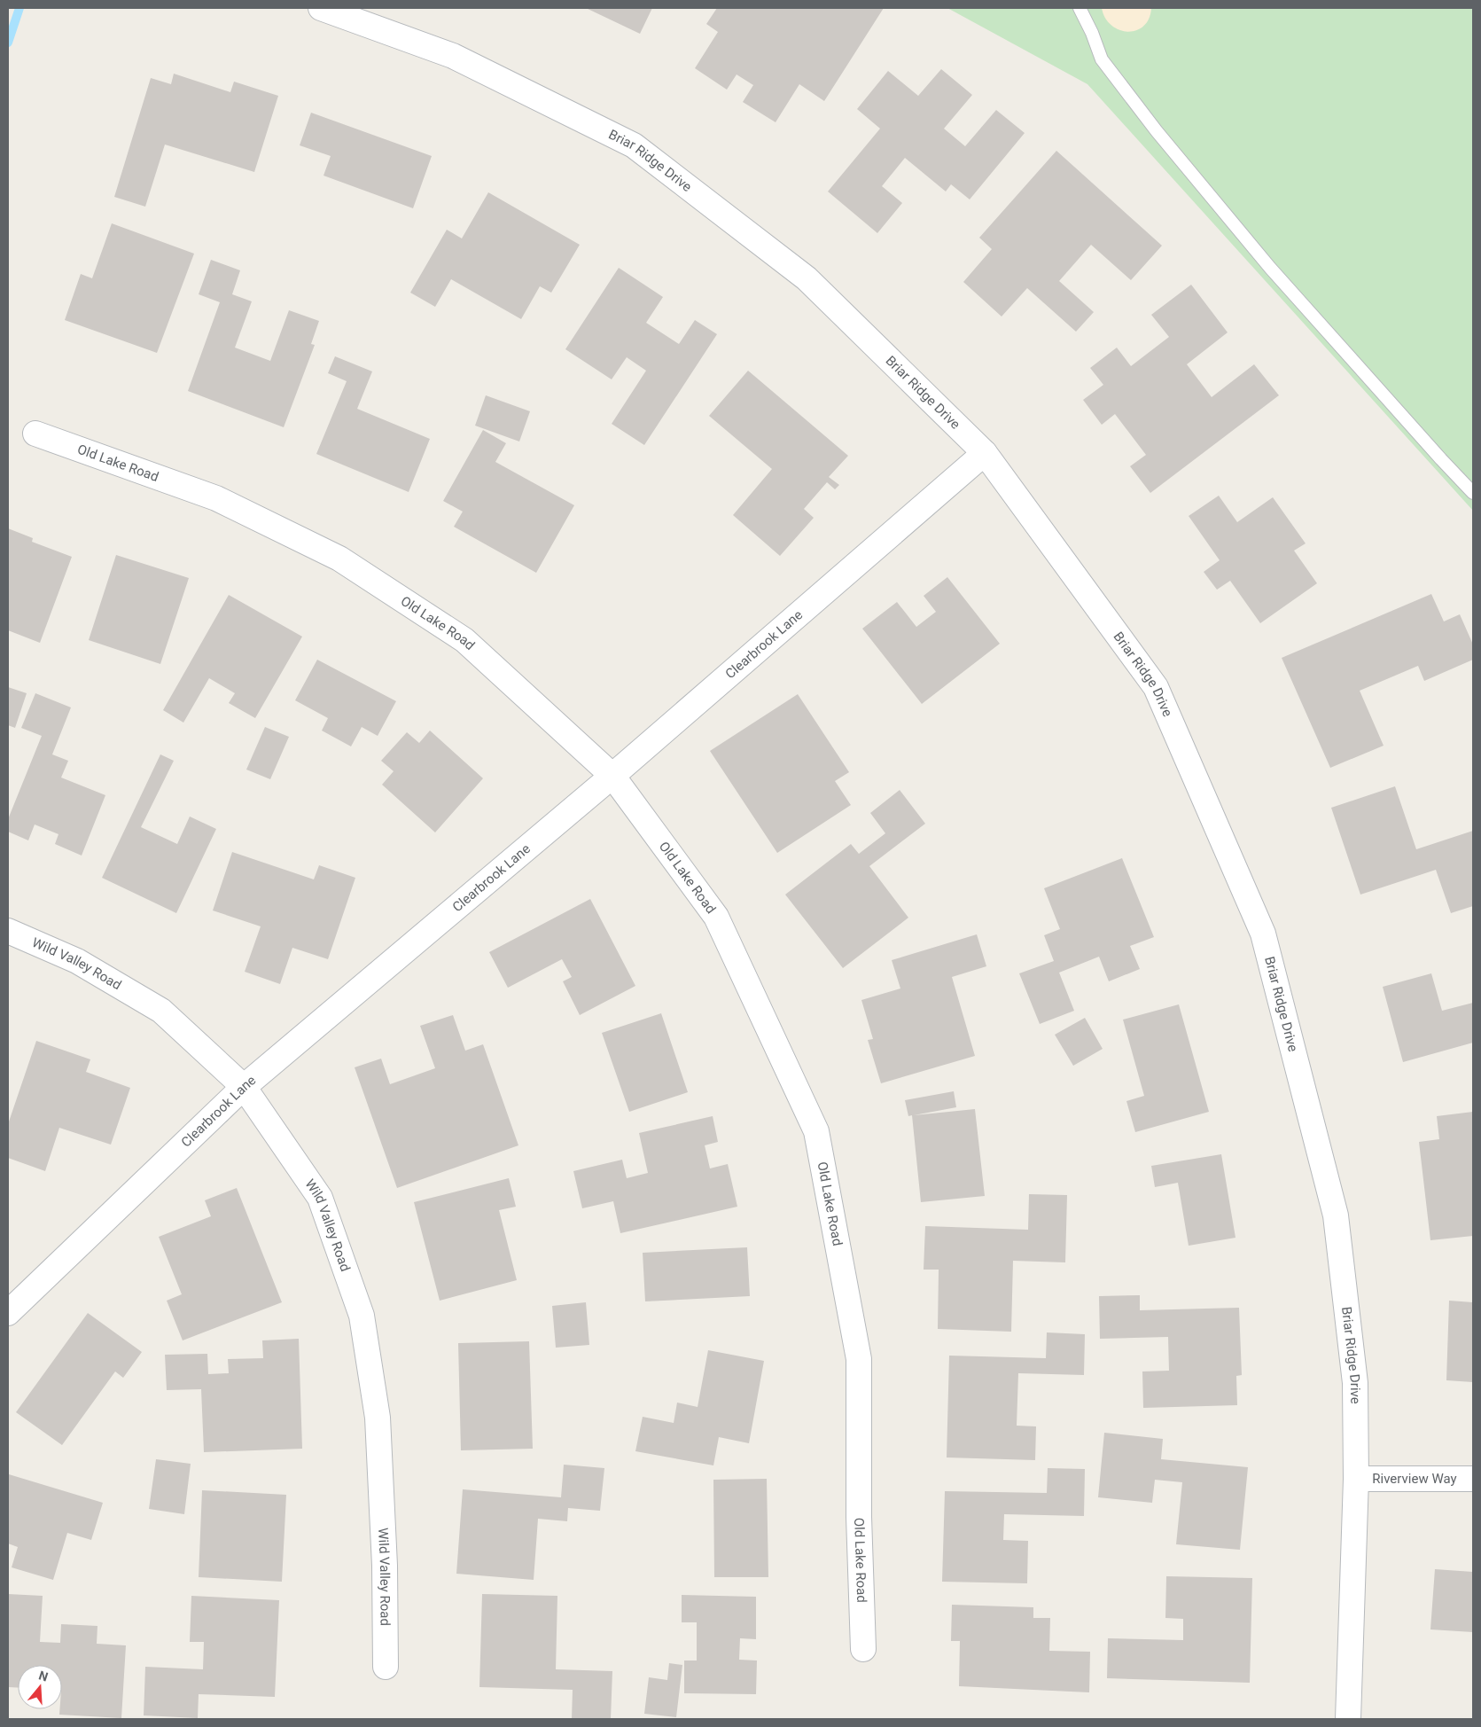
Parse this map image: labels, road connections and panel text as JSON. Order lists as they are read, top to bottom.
{
  "streets": {
    "street": [
      "Briar Ridge Drive",
      "Old Lake Road",
      "Clearbrook Lane",
      "Wild Valley Road",
      "Riverview Way"
    ]
  },
  "crossings": [
    ["Briar Ridge Drive", "Clearbrook Lane"],
    ["Briar Ridge Drive", "Riverview Way"],
    ["Old Lake Road", "Clearbrook Lane"],
    ["Clearbrook Lane", "Wild Valley Road"]
  ],
  "north": "top"
}
